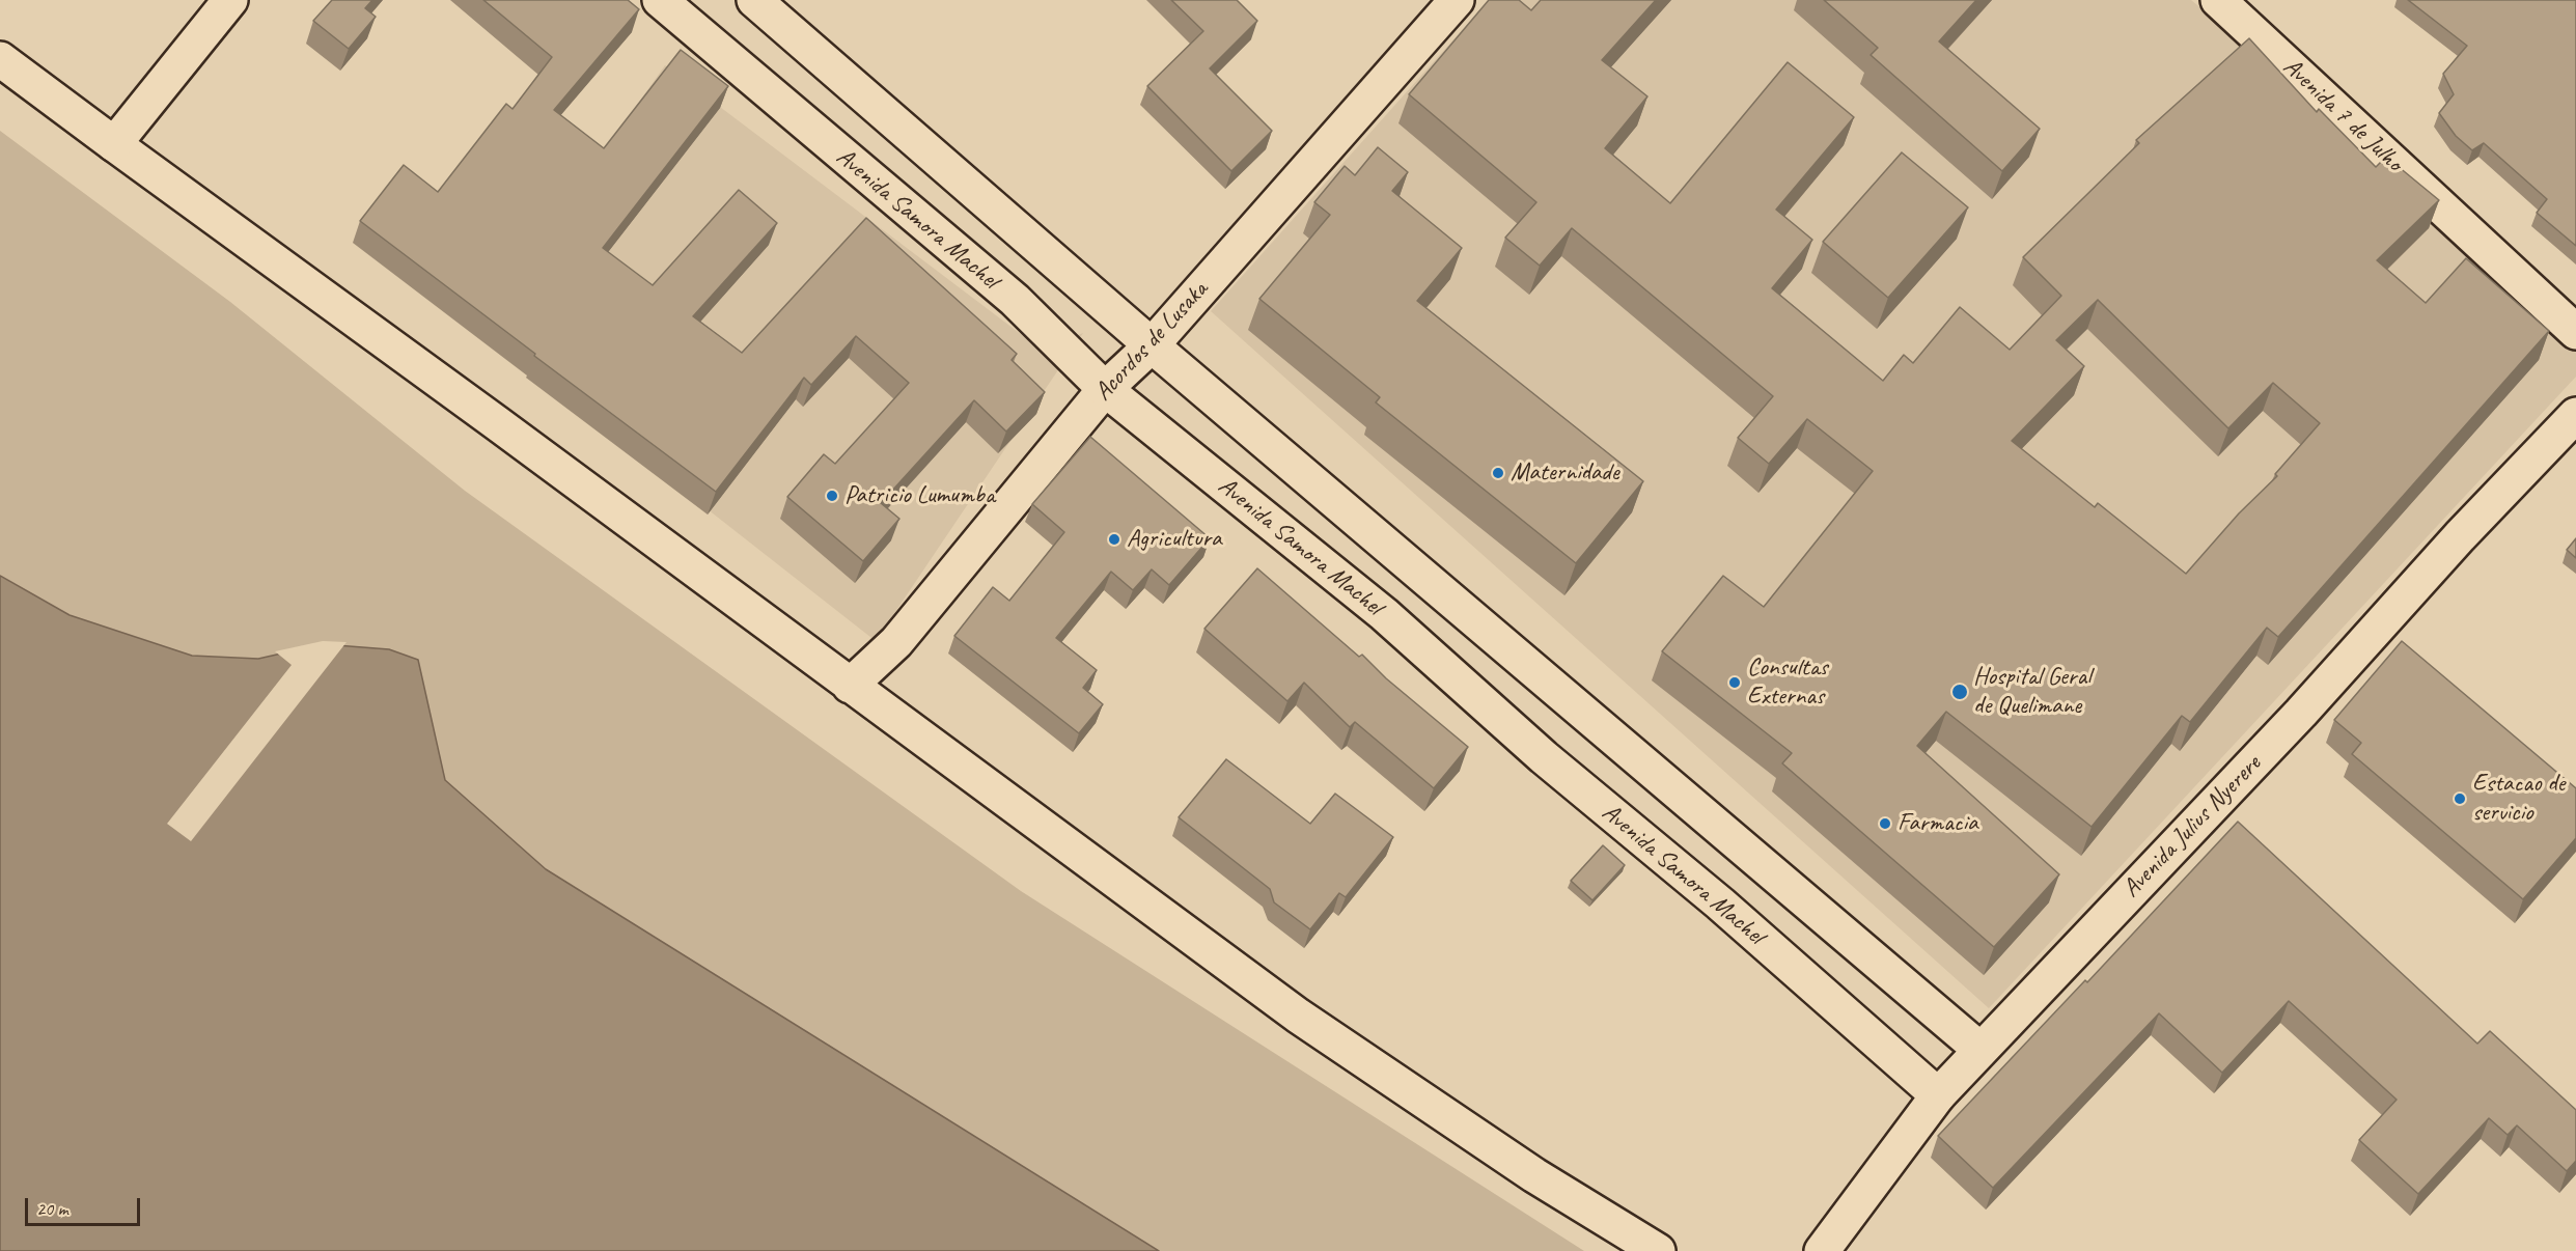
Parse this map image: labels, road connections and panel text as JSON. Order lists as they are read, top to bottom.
{
  "streets": {
    "street": [
      "Avenida 7 de Julho",
      "Avenida Samora Machel",
      "Acordos de Lusaka",
      "Avenida Julius Nyerere"
    ]
  },
  "crossings": [
    ["Avenida Samora Machel", "Acordos de Lusaka"],
    ["Avenida Samora Machel", "Avenida Julius Nyerere"]
  ],
  "places": [
    "Maternidade",
    "Patricio Lumumba",
    "Agricultura",
    "Consultas Externas",
    "Hospital Geral de Quelimane",
    "Estacao de servicio",
    "Farmacia"
  ],
  "scale_bar": "20 m"
}
